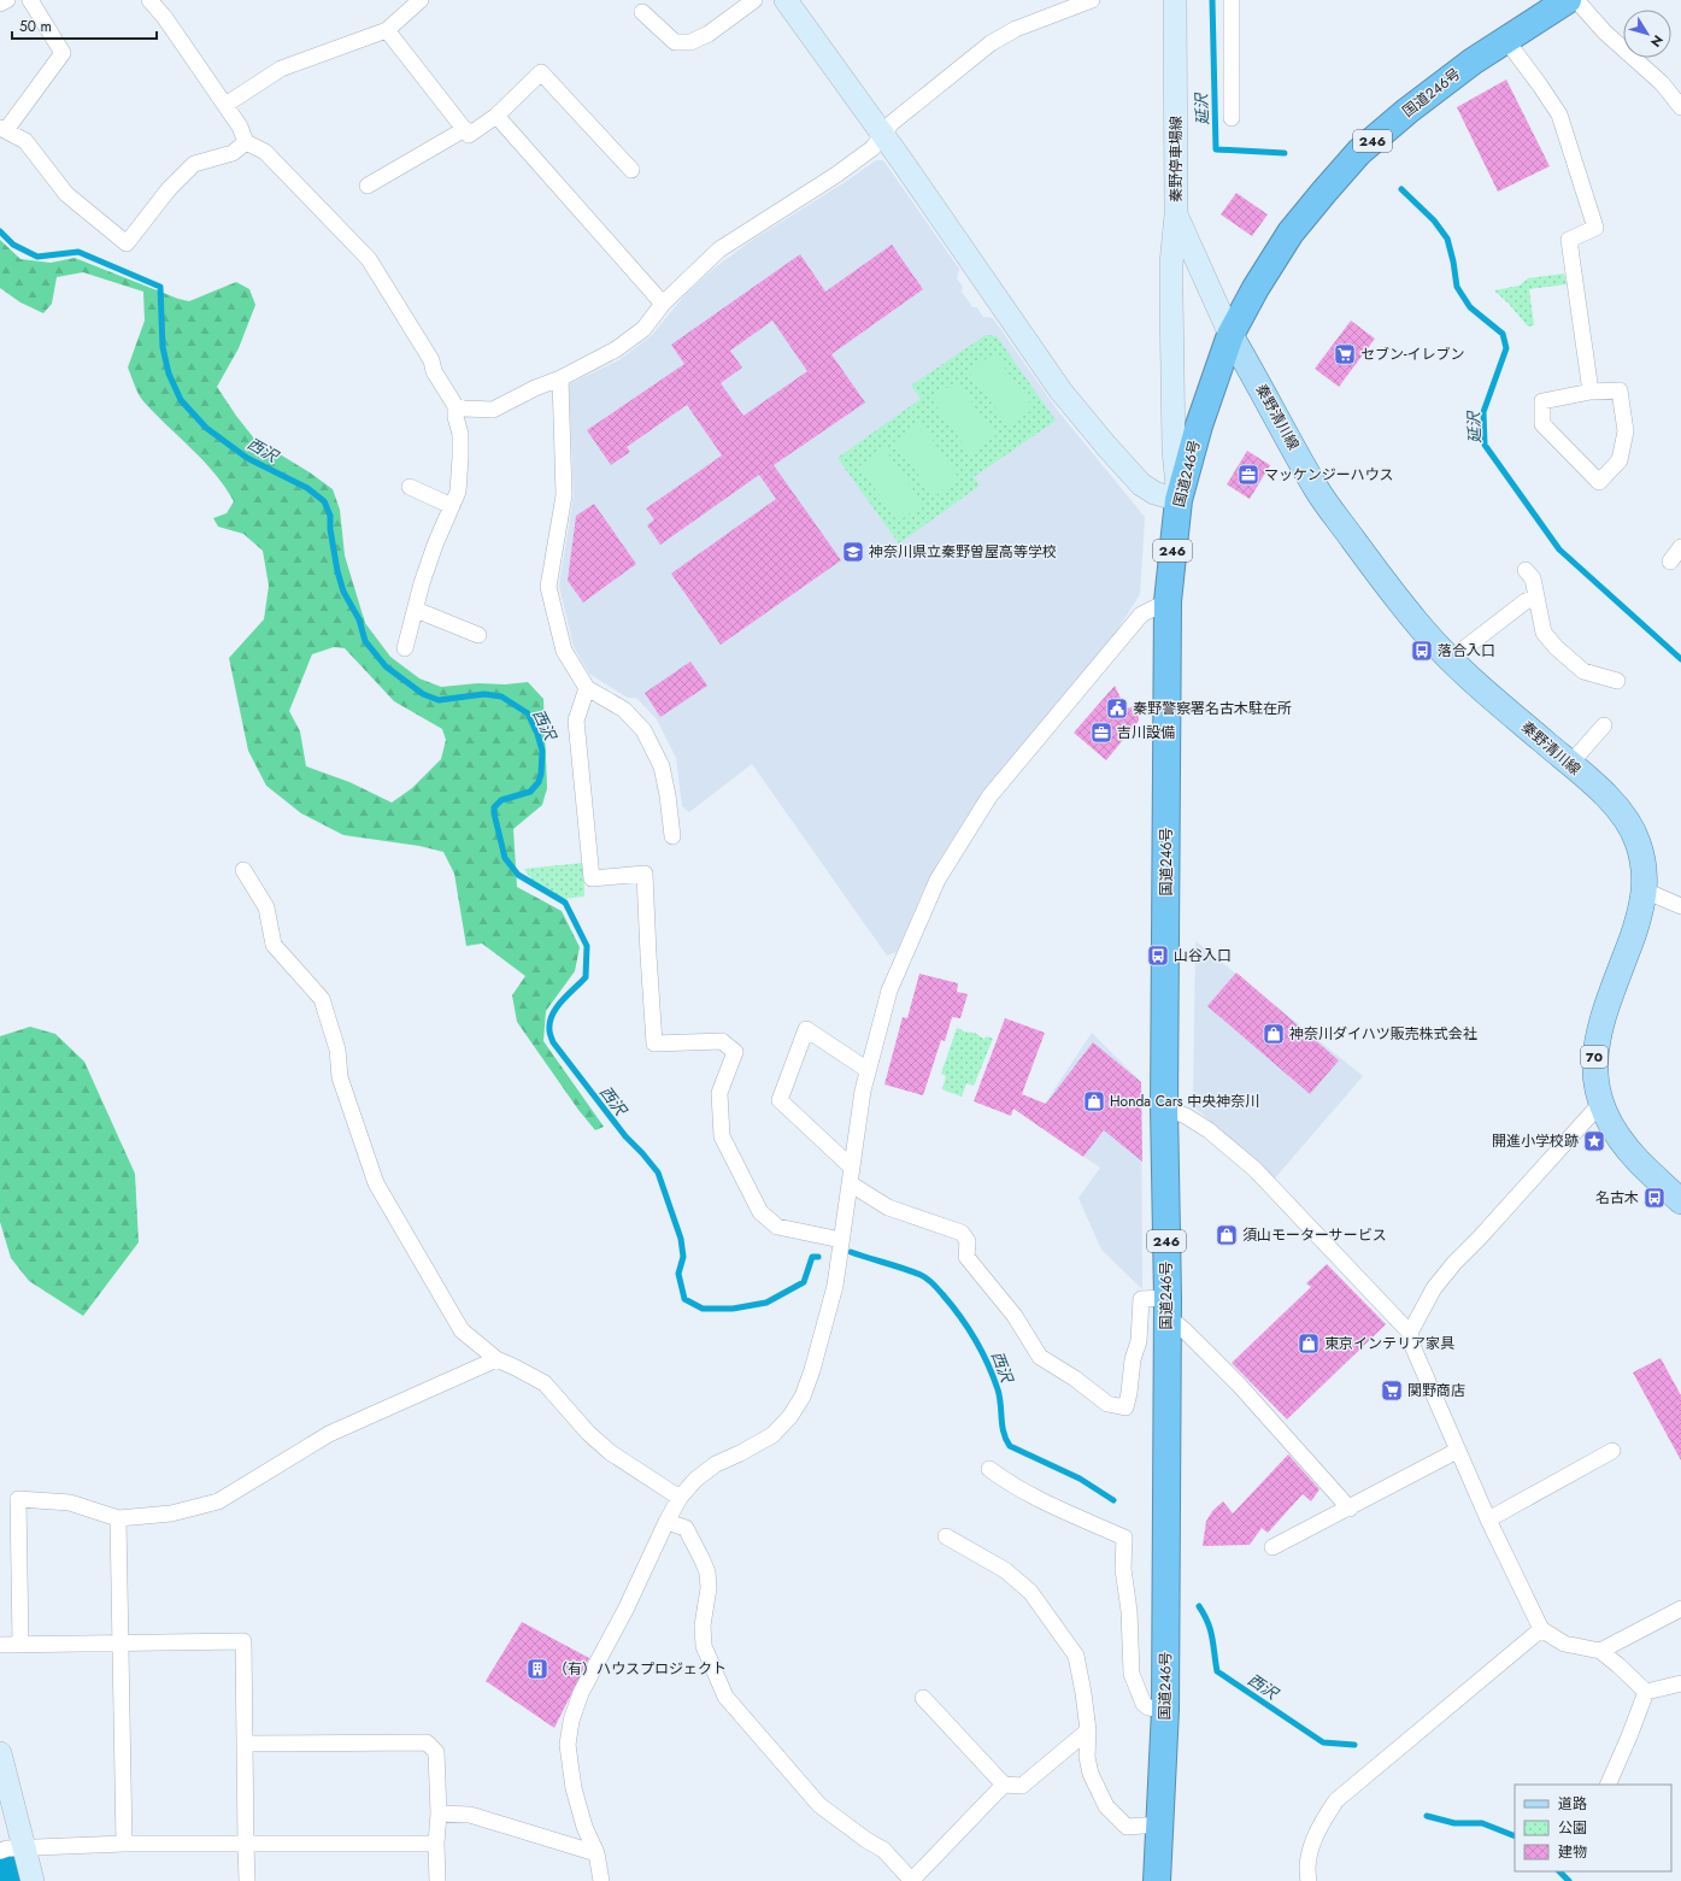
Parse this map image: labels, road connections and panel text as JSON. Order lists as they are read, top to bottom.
{
  "streets": {
    "highway": ["国道246号", "246"],
    "main road": ["秦野清川線", "70"],
    "street": ["秦野停車場線"]
  },
  "crossings": [
    ["国道246号", "秦野停車場線"],
    ["国道246号", "秦野清川線"],
    ["秦野停車場線", "秦野清川線"]
  ],
  "water": ["延沢", "西沢"],
  "places": {
    "supermarket": ["セブン-イレブン", "関野商店"],
    "office": ["マッケンジーハウス", "吉川設備"],
    "school or university": ["神奈川県立秦野曽屋高等学校"],
    "bus stop": ["落合入口", "山谷入口", "名古木"],
    "public building": ["秦野警察署名古木駐在所"],
    "shop": [
      "神奈川ダイハツ販売株式会社",
      "Honda Cars 中央神奈川",
      "須山モーターサービス",
      "東京インテリア家具"
    ],
    "place": ["開進小学校跡"],
    "building": ["（有）ハウスプロジェクト"]
  },
  "legend": ["道路", "公園", "建物"],
  "scale_bar": "50 m",
  "north": "bottom right"
}
